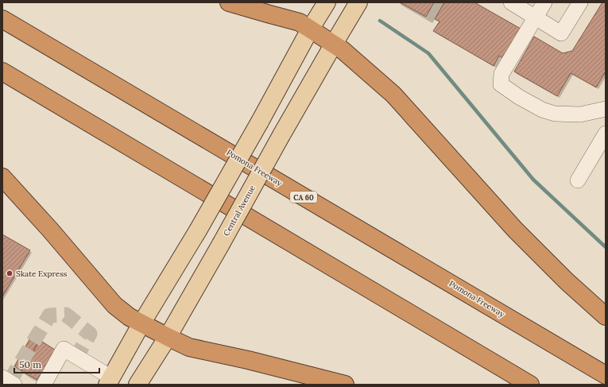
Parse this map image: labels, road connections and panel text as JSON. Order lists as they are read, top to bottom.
{
  "streets": {
    "highway": ["Pomona Freeway", "CA 60"],
    "main road": ["Central Avenue"]
  },
  "places": ["Skate Express"],
  "scale_bar": "50 m"
}
